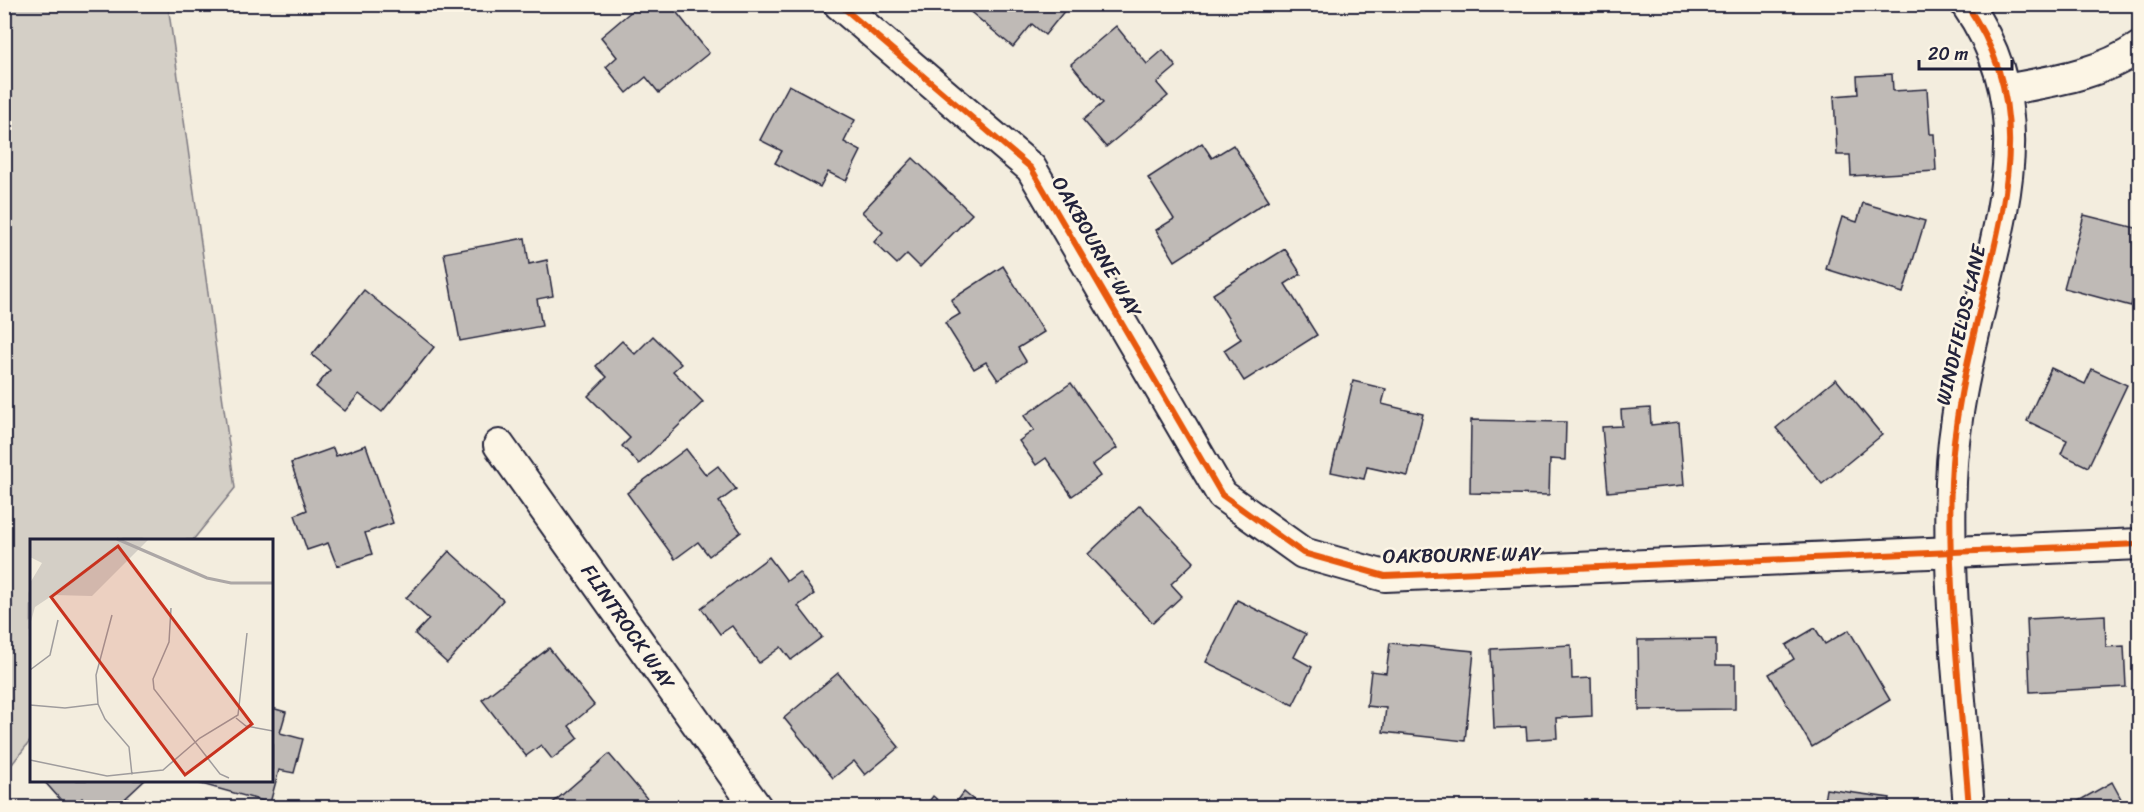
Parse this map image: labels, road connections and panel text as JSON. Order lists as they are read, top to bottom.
{
  "streets": {
    "street": ["OAKBOURNE WAY", "WINDFIELDS LANE", "FLINTROCK WAY"]
  },
  "crossings": [
    ["OAKBOURNE WAY", "WINDFIELDS LANE"]
  ],
  "scale_bar": "20 m"
}
